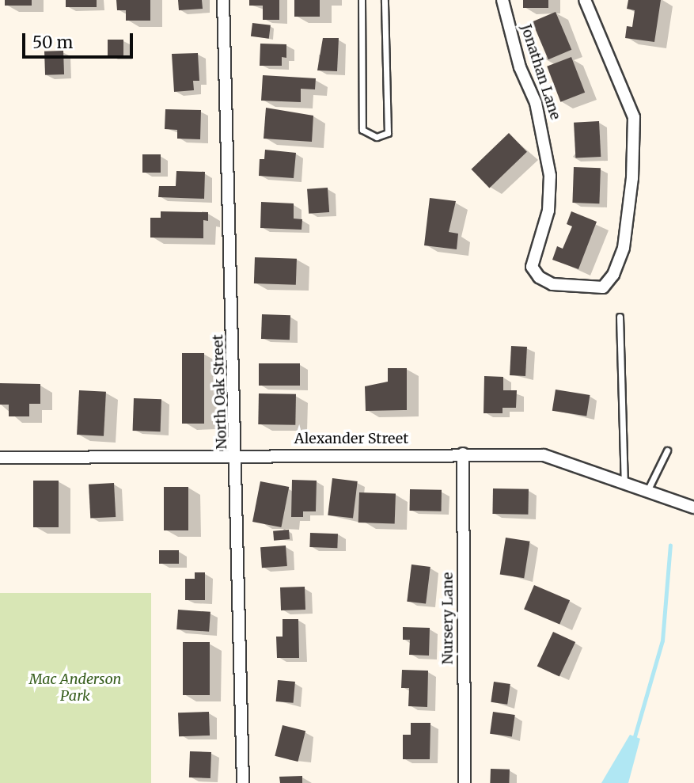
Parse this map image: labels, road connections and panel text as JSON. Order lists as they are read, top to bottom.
{
  "streets": {
    "street": [
      "Jonathan Lane",
      "North Oak Street",
      "Alexander Street",
      "Nursery Lane"
    ]
  },
  "crossings": [
    ["North Oak Street", "Alexander Street"],
    ["Alexander Street", "Nursery Lane"]
  ],
  "parks": ["Mac Anderson Park"],
  "scale_bar": "50 m"
}
